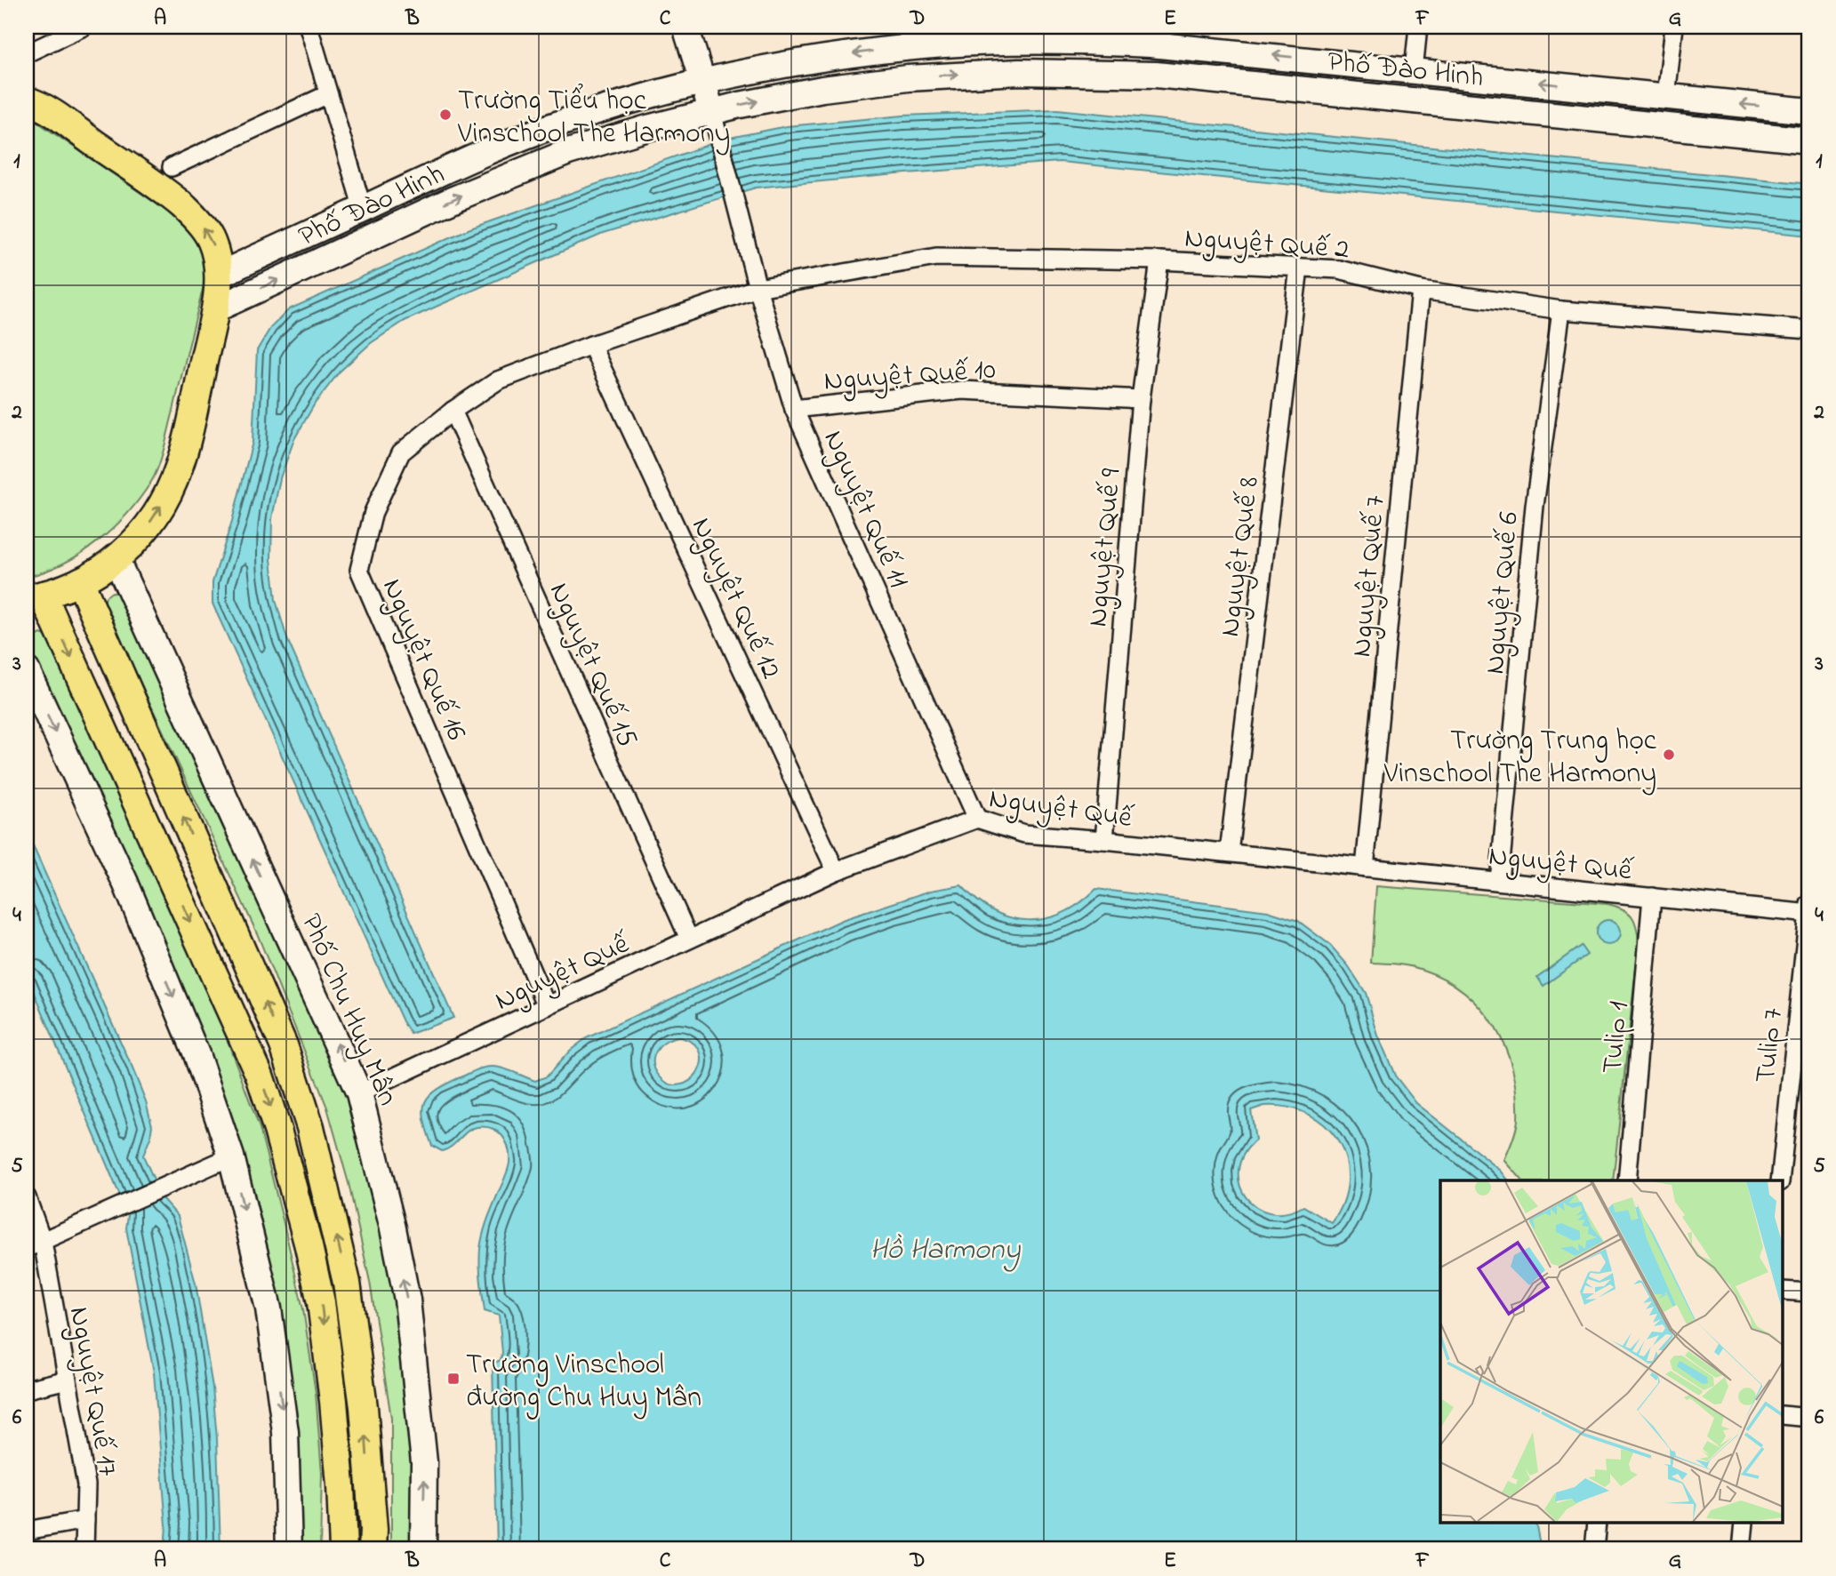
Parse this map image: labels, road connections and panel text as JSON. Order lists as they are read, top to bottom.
{
  "streets": {
    "street": [
      "Phố Đào Hinh",
      "Nguyệt Quế 2",
      "Nguyệt Quế 10",
      "Nguyệt Quế 11",
      "Nguyệt Quế 9",
      "Nguyệt Quế 8",
      "Nguyệt Quế 7",
      "Nguyệt Quế 6",
      "Nguyệt Quế 12",
      "Nguyệt Quế 16",
      "Nguyệt Quế 15",
      "Nguyệt Quế",
      "Phố Chu Huy Mân",
      "Tulip 1",
      "Tulip 7",
      "Nguyệt Quế 17"
    ]
  },
  "crossings": [
    ["Phố Đào Hinh", "Nguyệt Quế 11"],
    ["Nguyệt Quế 2", "Nguyệt Quế 11"],
    ["Nguyệt Quế 2", "Nguyệt Quế 9"],
    ["Nguyệt Quế 2", "Nguyệt Quế 8"],
    ["Nguyệt Quế 2", "Nguyệt Quế 7"],
    ["Nguyệt Quế 2", "Nguyệt Quế 6"],
    ["Nguyệt Quế 2", "Nguyệt Quế 16"],
    ["Nguyệt Quế 10", "Nguyệt Quế 11"],
    ["Nguyệt Quế 10", "Nguyệt Quế 9"],
    ["Nguyệt Quế 11", "Nguyệt Quế 16"],
    ["Nguyệt Quế 11", "Nguyệt Quế"],
    ["Nguyệt Quế 9", "Nguyệt Quế"],
    ["Nguyệt Quế 8", "Nguyệt Quế"],
    ["Nguyệt Quế 7", "Nguyệt Quế"],
    ["Nguyệt Quế 6", "Nguyệt Quế"],
    ["Nguyệt Quế 12", "Nguyệt Quế 16"],
    ["Nguyệt Quế 12", "Nguyệt Quế"],
    ["Nguyệt Quế 16", "Nguyệt Quế 15"],
    ["Nguyệt Quế 16", "Nguyệt Quế"],
    ["Nguyệt Quế 15", "Nguyệt Quế"],
    ["Nguyệt Quế", "Phố Chu Huy Mân"],
    ["Nguyệt Quế", "Tulip 1"],
    ["Nguyệt Quế", "Tulip 7"]
  ],
  "water": ["Hồ Harmony"],
  "places": {
    "other": ["Trường Tiểu học Vinschool The Harmony", "Trường Trung học Vinschool The Harmony"],
    "transit": ["Trường Vinschool đường Chu Huy Mân"]
  },
  "grid": {
    "columns": [
      "A",
      "B",
      "C",
      "D",
      "E",
      "F",
      "G"
    ],
    "rows": [
      "1",
      "2",
      "3",
      "4",
      "5",
      "6"
    ]
  }
}
